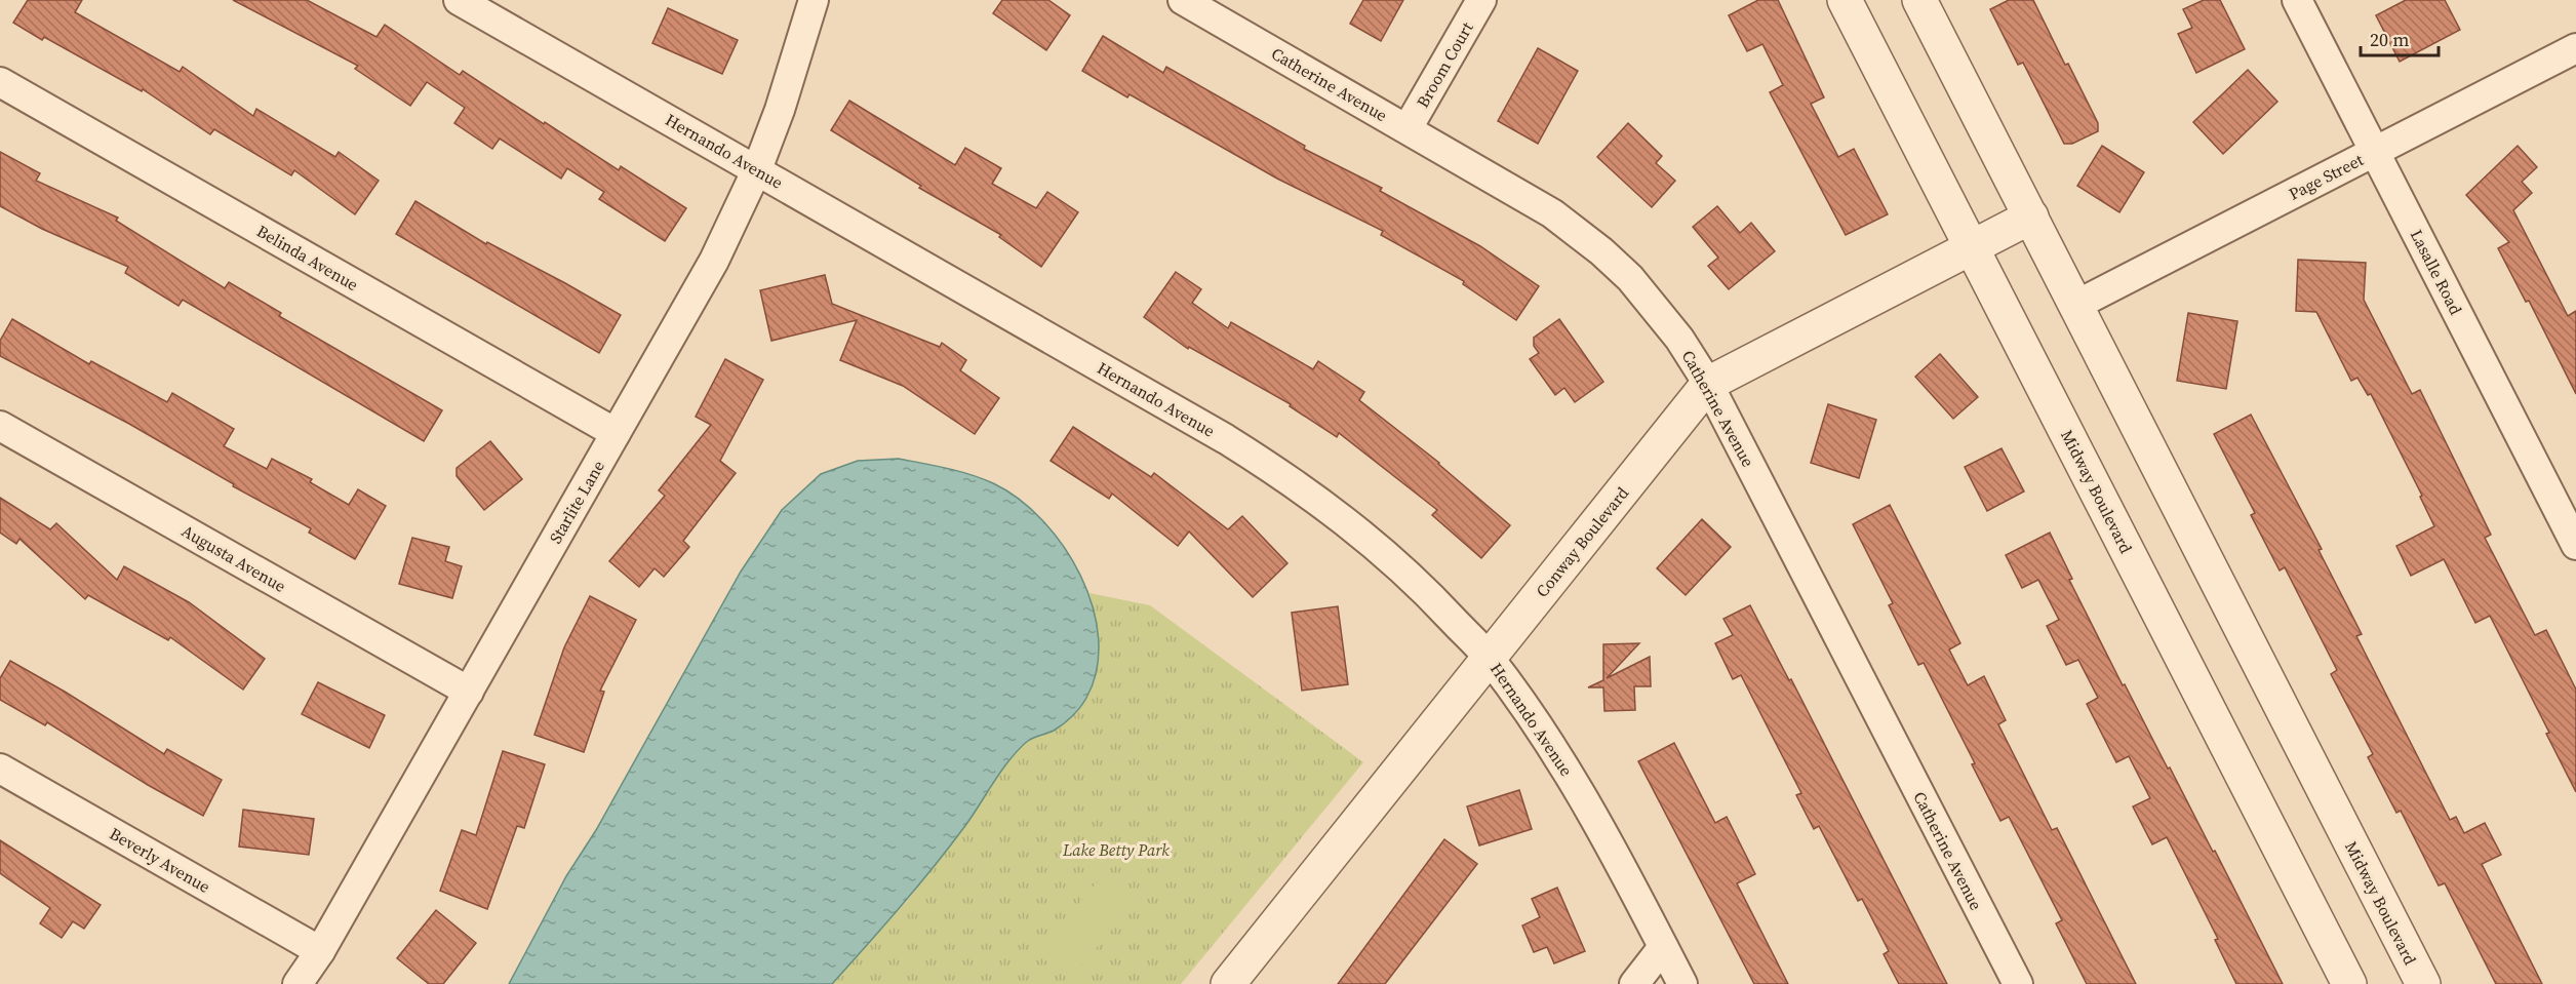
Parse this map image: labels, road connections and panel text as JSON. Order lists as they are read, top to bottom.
{
  "streets": {
    "street": [
      "Broom Court",
      "Catherine Avenue",
      "Hernando Avenue",
      "Page Street",
      "Belinda Avenue",
      "Lasalle Road",
      "Midway Boulevard",
      "Starlite Lane",
      "Conway Boulevard",
      "Augusta Avenue",
      "Beverly Avenue"
    ]
  },
  "crossings": [
    ["Broom Court", "Catherine Avenue"],
    ["Catherine Avenue", "Conway Boulevard"],
    ["Hernando Avenue", "Starlite Lane"],
    ["Hernando Avenue", "Conway Boulevard"],
    ["Page Street", "Lasalle Road"],
    ["Page Street", "Midway Boulevard"],
    ["Belinda Avenue", "Starlite Lane"],
    ["Midway Boulevard", "Conway Boulevard"],
    ["Starlite Lane", "Augusta Avenue"],
    ["Starlite Lane", "Beverly Avenue"]
  ],
  "parks": ["Lake Betty Park"],
  "scale_bar": "20 m"
}
